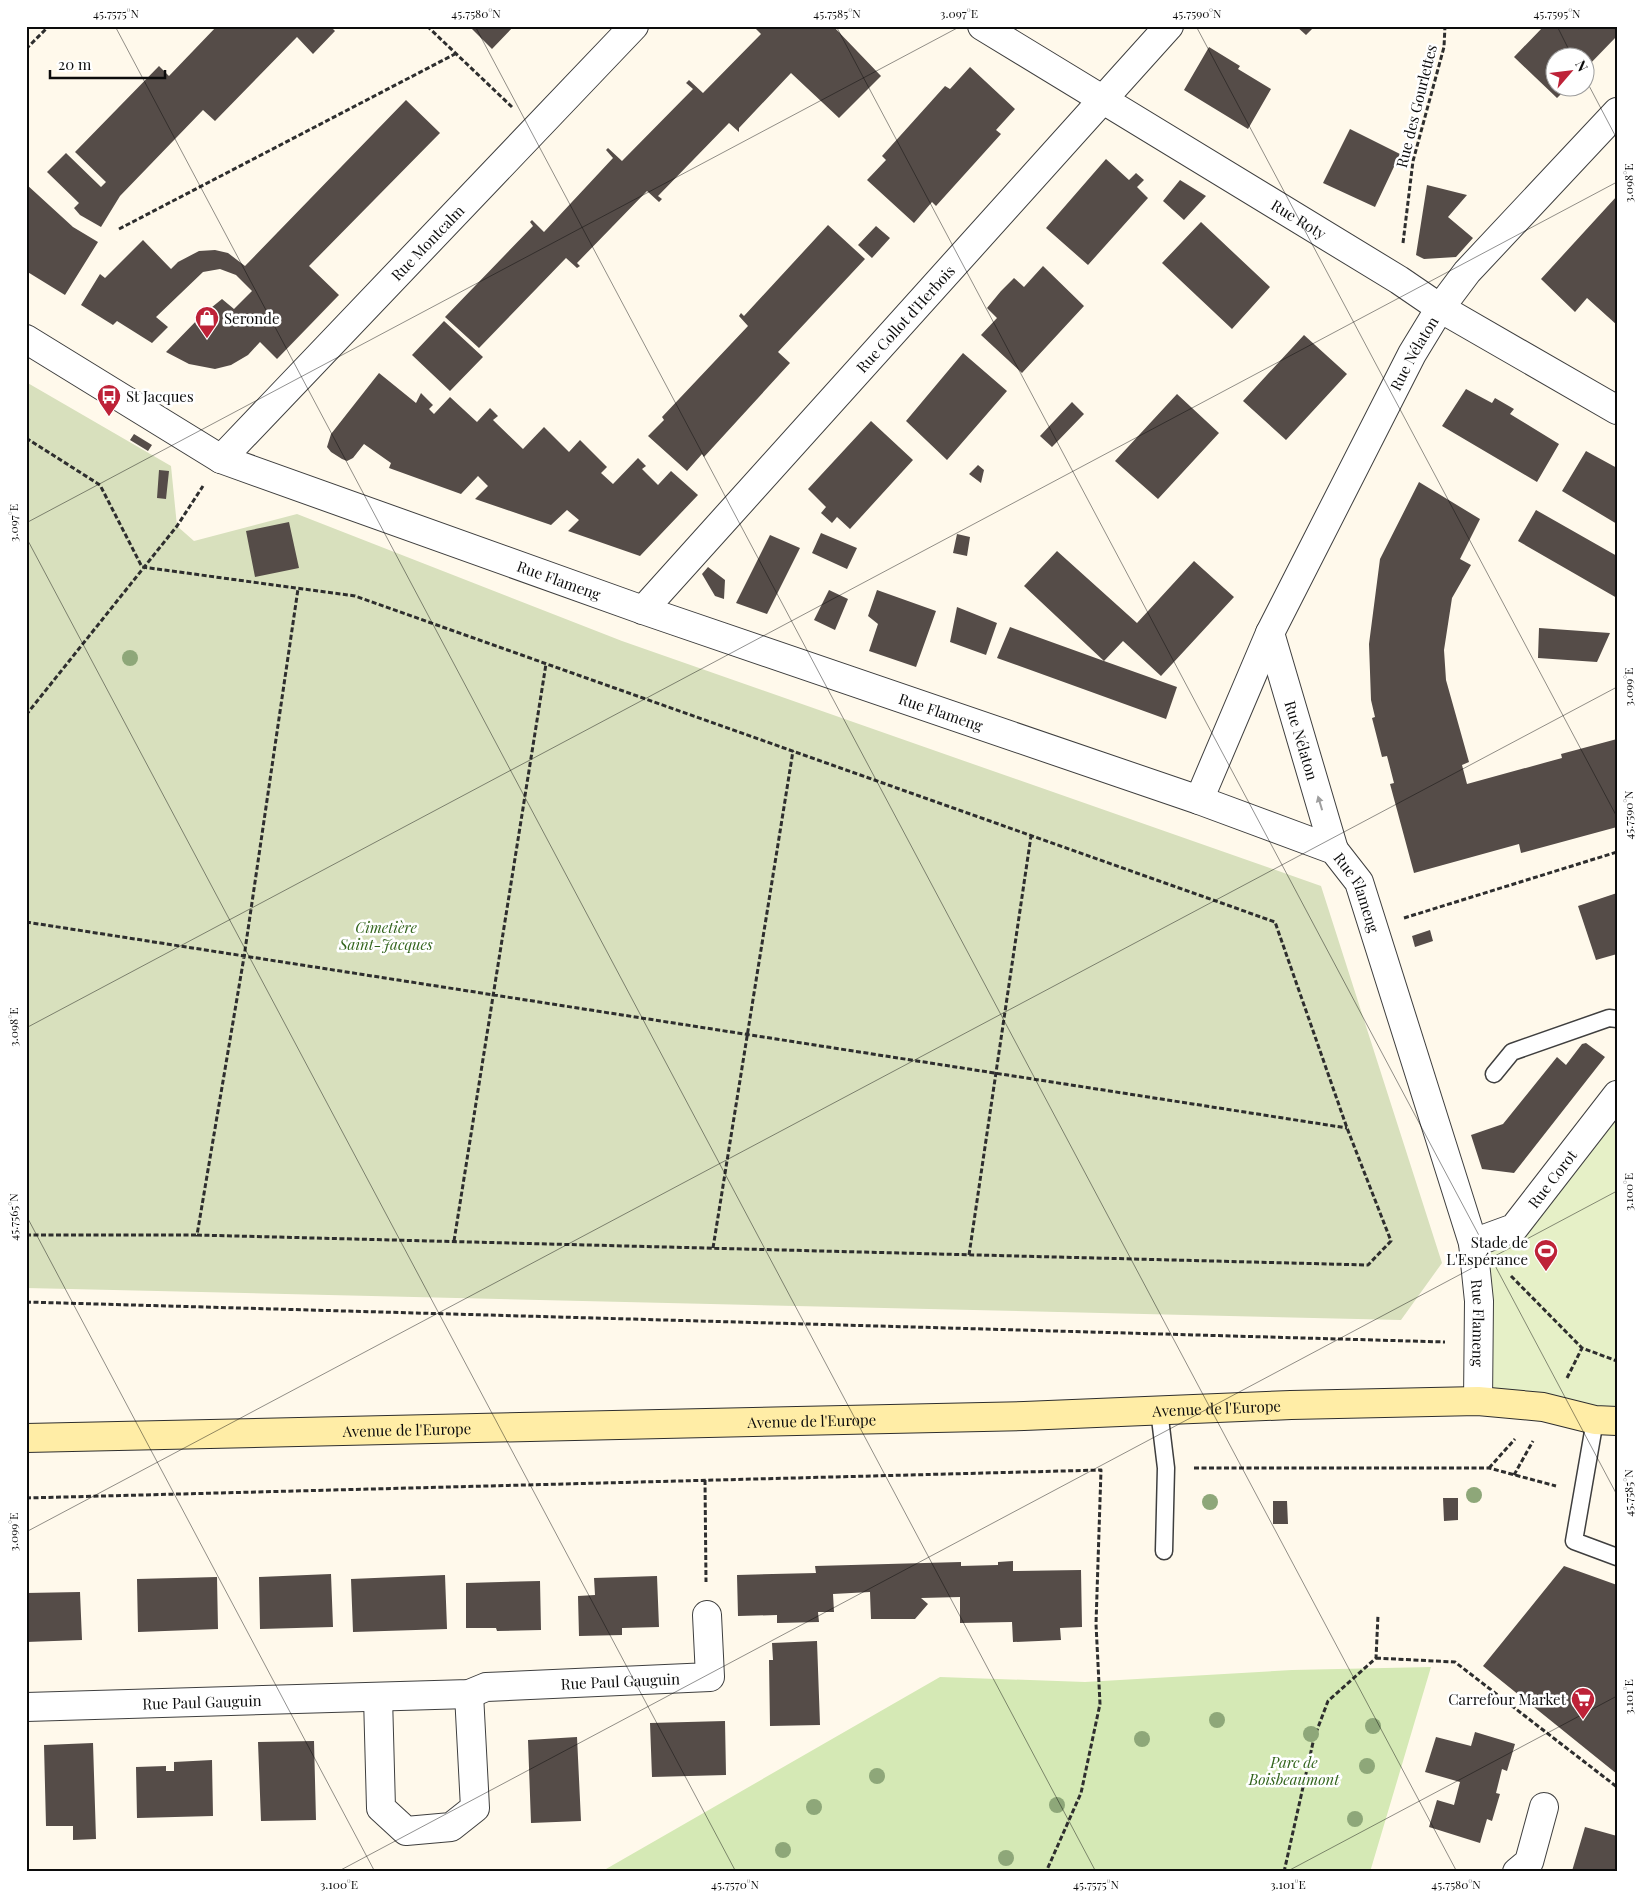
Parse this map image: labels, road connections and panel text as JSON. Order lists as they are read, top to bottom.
{
  "streets": {
    "main road": ["Avenue de l'Europe"],
    "street": [
      "Rue Roty",
      "Rue Montcalm",
      "Rue Collot d'Herbois",
      "Rue Nélaton",
      "Rue Flameng",
      "Rue Corot",
      "Rue Paul Gauguin"
    ],
    "path": ["Rue des Gourlettes"]
  },
  "crossings": [
    ["Rue des Gourlettes", "Rue Roty"],
    ["Rue Roty", "Rue Collot d'Herbois"],
    ["Rue Roty", "Rue Nélaton"],
    ["Rue Montcalm", "Rue Flameng"],
    ["Rue Collot d'Herbois", "Rue Flameng"],
    ["Rue Nélaton", "Rue Flameng"],
    ["Rue Flameng", "Rue Corot"],
    ["Rue Flameng", "Avenue de l'Europe"]
  ],
  "parks": ["Cimetière Saint-Jacques", "Parc de Boisbeaumont"],
  "places": {
    "shop": ["Seronde"],
    "bus stop": ["St Jacques"],
    "sports": ["Stade de L'Espérance"],
    "supermarket": ["Carrefour Market"]
  },
  "scale_bar": "20 m",
  "north": "top right",
  "coordinates": [
    "45.7575°N",
    "45.7580°N",
    "45.7585°N",
    "3.097°E",
    "45.7590°N",
    "45.7595°N",
    "3.098°E",
    "3.099°E",
    "3.100°E",
    "45.7565°N",
    "3.101°E",
    "45.7570°N"
  ]
}
